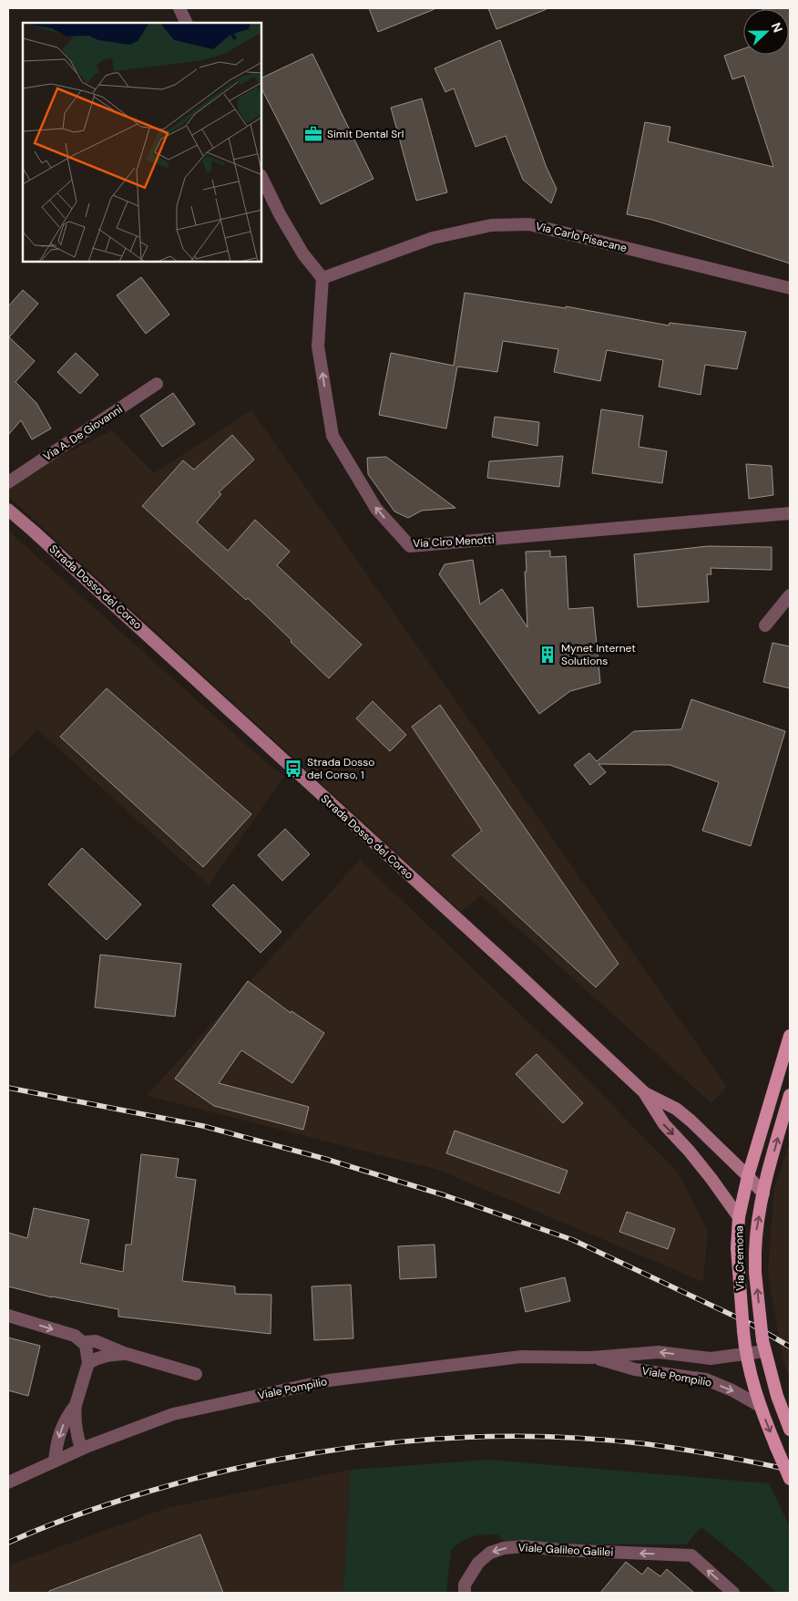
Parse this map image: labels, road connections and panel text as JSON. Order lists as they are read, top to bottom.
{
  "streets": {
    "main road": ["Strada Dosso del Corso", "Via Cremona"],
    "street": [
      "Via Carlo Pisacane",
      "Via A. De Giovanni",
      "Via Ciro Menotti",
      "Viale Pompilio",
      "Viale Galileo Galilei"
    ]
  },
  "crossings": [
    ["Via Carlo Pisacane", "Via Ciro Menotti"],
    ["Strada Dosso del Corso", "Via Cremona"],
    ["Via Cremona", "Viale Pompilio"]
  ],
  "one_way": ["Viale Galileo Galilei"],
  "places": {
    "office": ["Simit Dental Srl"],
    "building": ["Mynet Internet Solutions"],
    "bus stop": ["Strada Dosso del Corso, 1"]
  },
  "north": "right"
}
